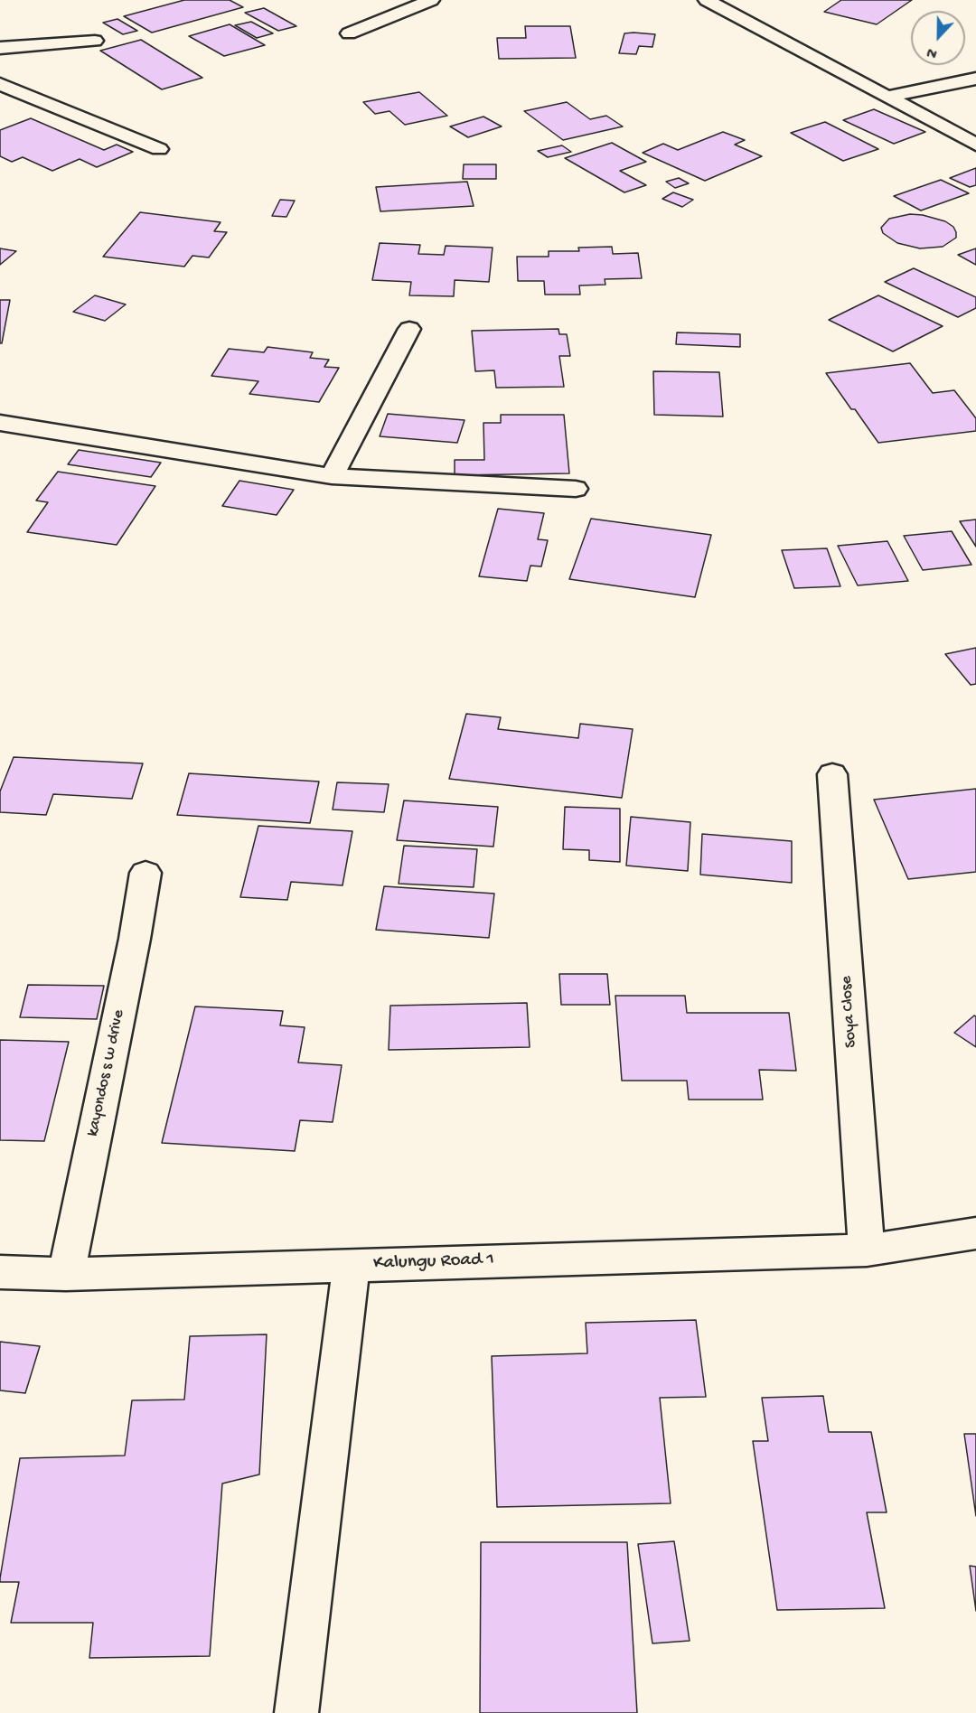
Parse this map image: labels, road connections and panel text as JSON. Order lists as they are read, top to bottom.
{
  "streets": {
    "street": ["Soya Close", "kayondos s w drive", "Kalungu Road 1"]
  },
  "crossings": [
    ["Soya Close", "Kalungu Road 1"],
    ["kayondos s w drive", "Kalungu Road 1"]
  ],
  "north": "bottom"
}
